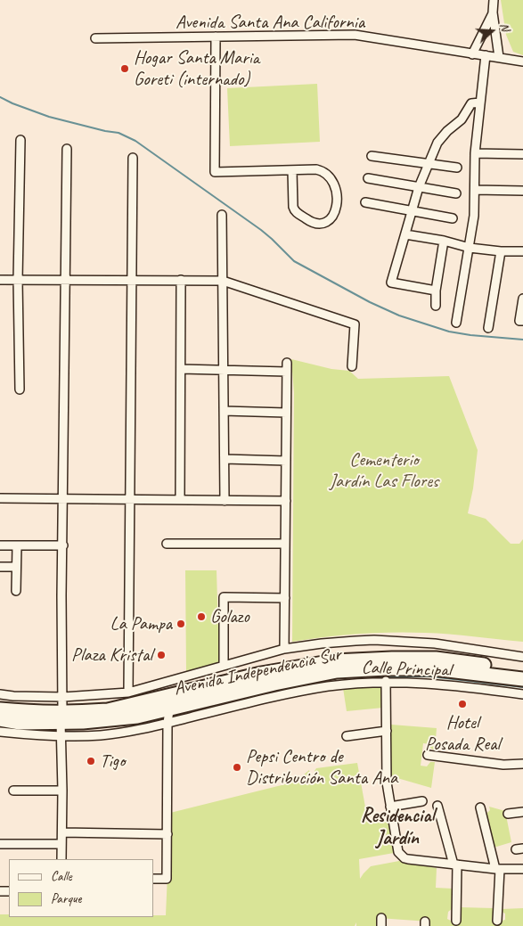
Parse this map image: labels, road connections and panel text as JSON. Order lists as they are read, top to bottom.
{
  "streets": {
    "highway": ["Avenida Independencia Sur"],
    "street": ["Avenida Santa Ana California", "Calle Principal"]
  },
  "crossings": [
    ["Calle Principal", "Avenida Independencia Sur"]
  ],
  "districts": ["Residencial Jardín"],
  "parks": ["Cementerio Jardín Las Flores"],
  "places": [
    "Hogar Santa Maria Goreti (internado)",
    "Golazo",
    "La Pampa",
    "Plaza Kristal",
    "Hotel Posada Real",
    "Tigo",
    "Pepsi Centro de Distribución Santa Ana"
  ],
  "legend": ["Calle", "Parque"],
  "north": "right"
}
